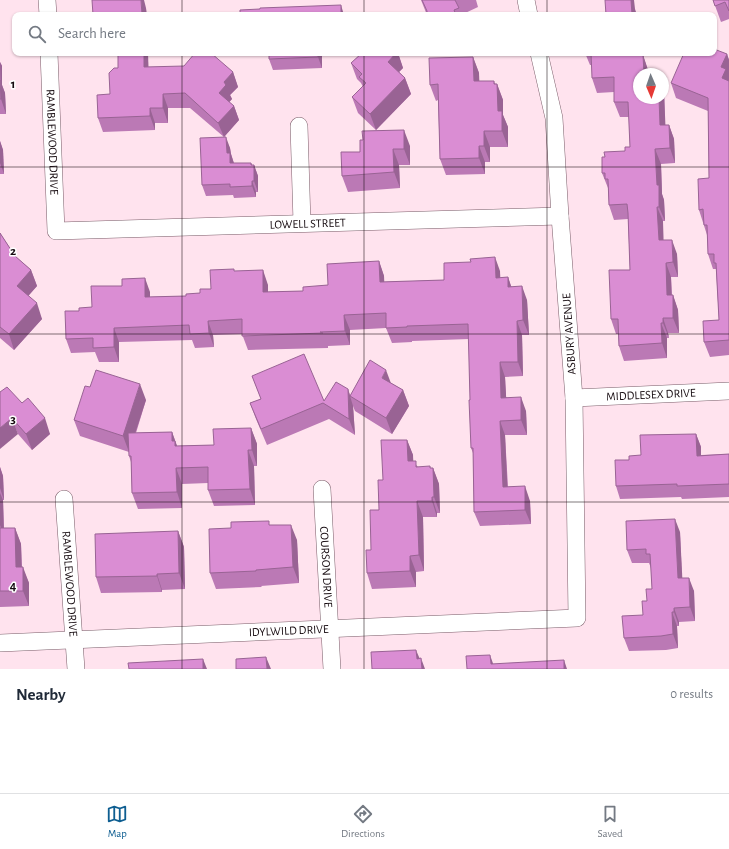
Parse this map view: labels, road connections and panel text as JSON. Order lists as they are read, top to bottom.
{
  "streets": {
    "street": [
      "RAMBLEWOOD DRIVE",
      "LOWELL STREET",
      "ASBURY AVENUE",
      "MIDDLESEX DRIVE",
      "COURSON DRIVE",
      "IDYLWILD DRIVE"
    ]
  },
  "crossings": [
    ["RAMBLEWOOD DRIVE", "LOWELL STREET"],
    ["RAMBLEWOOD DRIVE", "IDYLWILD DRIVE"],
    ["LOWELL STREET", "ASBURY AVENUE"],
    ["ASBURY AVENUE", "MIDDLESEX DRIVE"],
    ["ASBURY AVENUE", "IDYLWILD DRIVE"],
    ["COURSON DRIVE", "IDYLWILD DRIVE"]
  ],
  "north": "bottom",
  "page": {
    "search": "Search here",
    "heading": ["Nearby", "0 results"],
    "nav": ["Map", "Directions", "Saved"]
  },
  "grid": {
    "rows": [
      "1",
      "2",
      "3",
      "4"
    ]
  }
}
